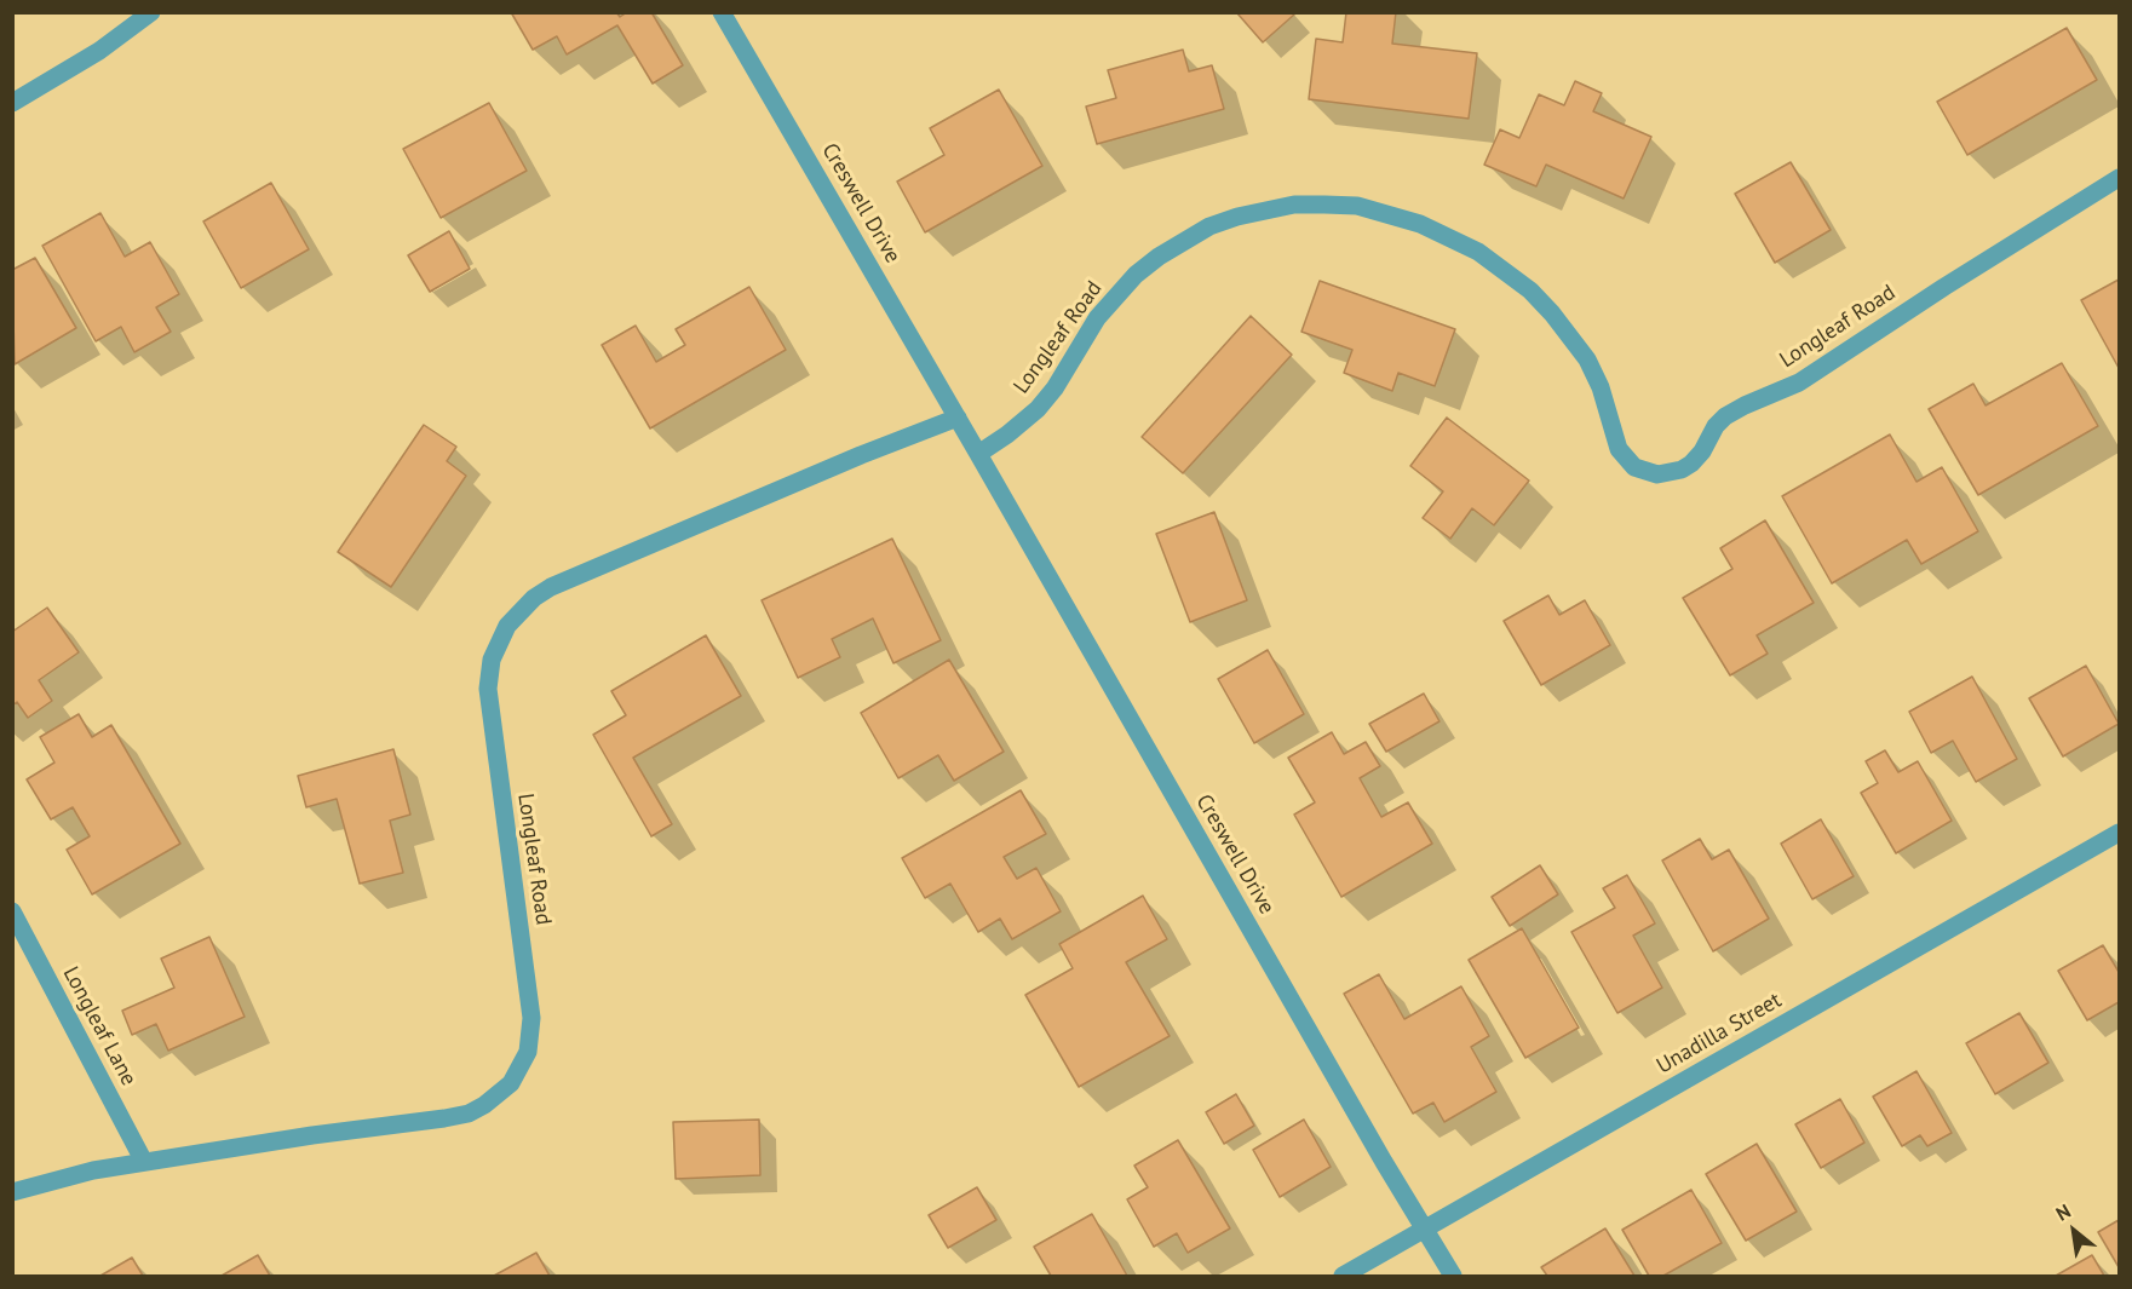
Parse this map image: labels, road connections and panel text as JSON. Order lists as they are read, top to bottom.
{
  "streets": {
    "street": [
      "Creswell Drive",
      "Longleaf Road",
      "Longleaf Lane",
      "Unadilla Street"
    ]
  },
  "crossings": [
    ["Creswell Drive", "Longleaf Road"],
    ["Creswell Drive", "Unadilla Street"],
    ["Longleaf Road", "Longleaf Lane"]
  ],
  "north": "top left"
}
